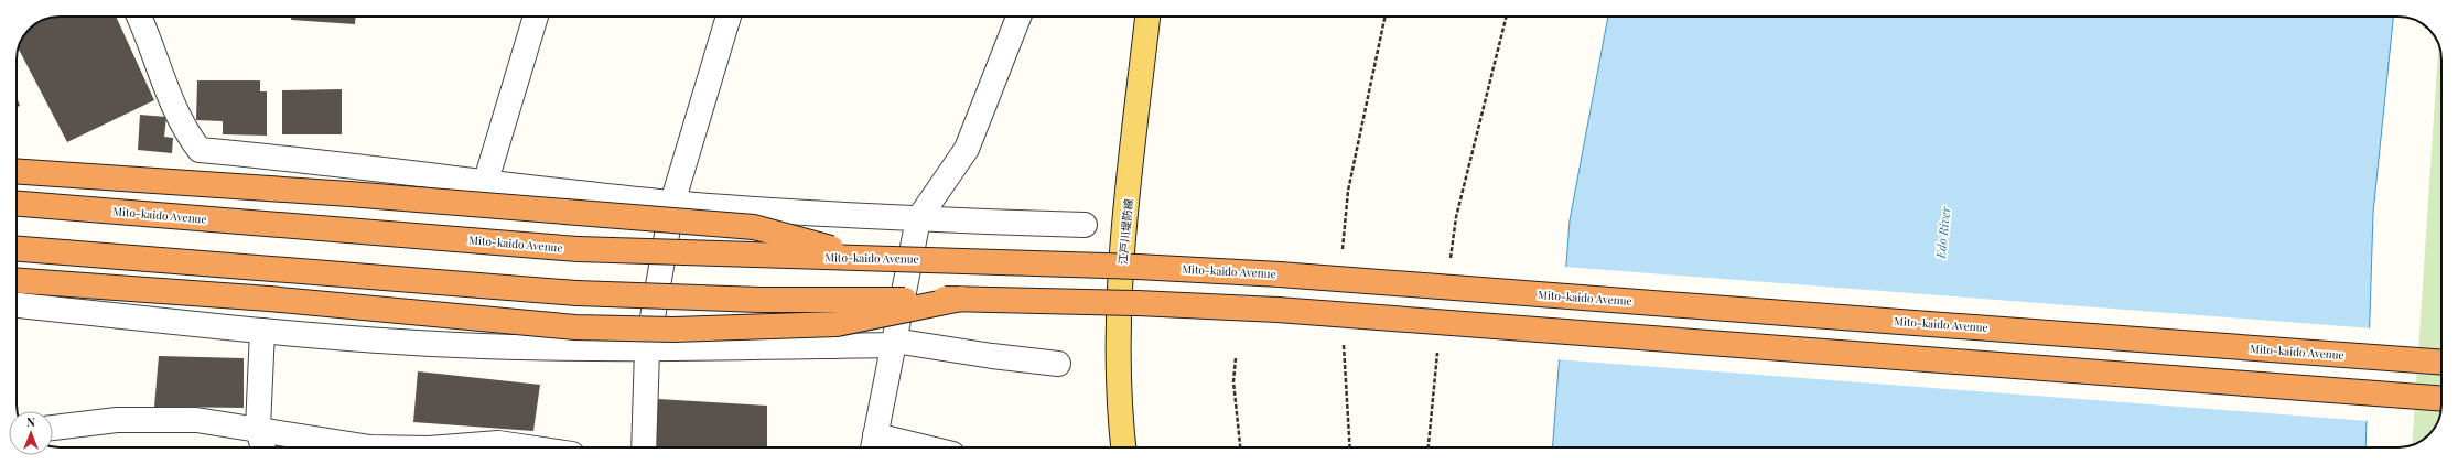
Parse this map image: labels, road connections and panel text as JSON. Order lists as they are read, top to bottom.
{
  "streets": {
    "highway": ["Mito-kaido Avenue"],
    "main road": ["江戸川堤防線"]
  },
  "water": ["Edo River"],
  "north": "top"
}
